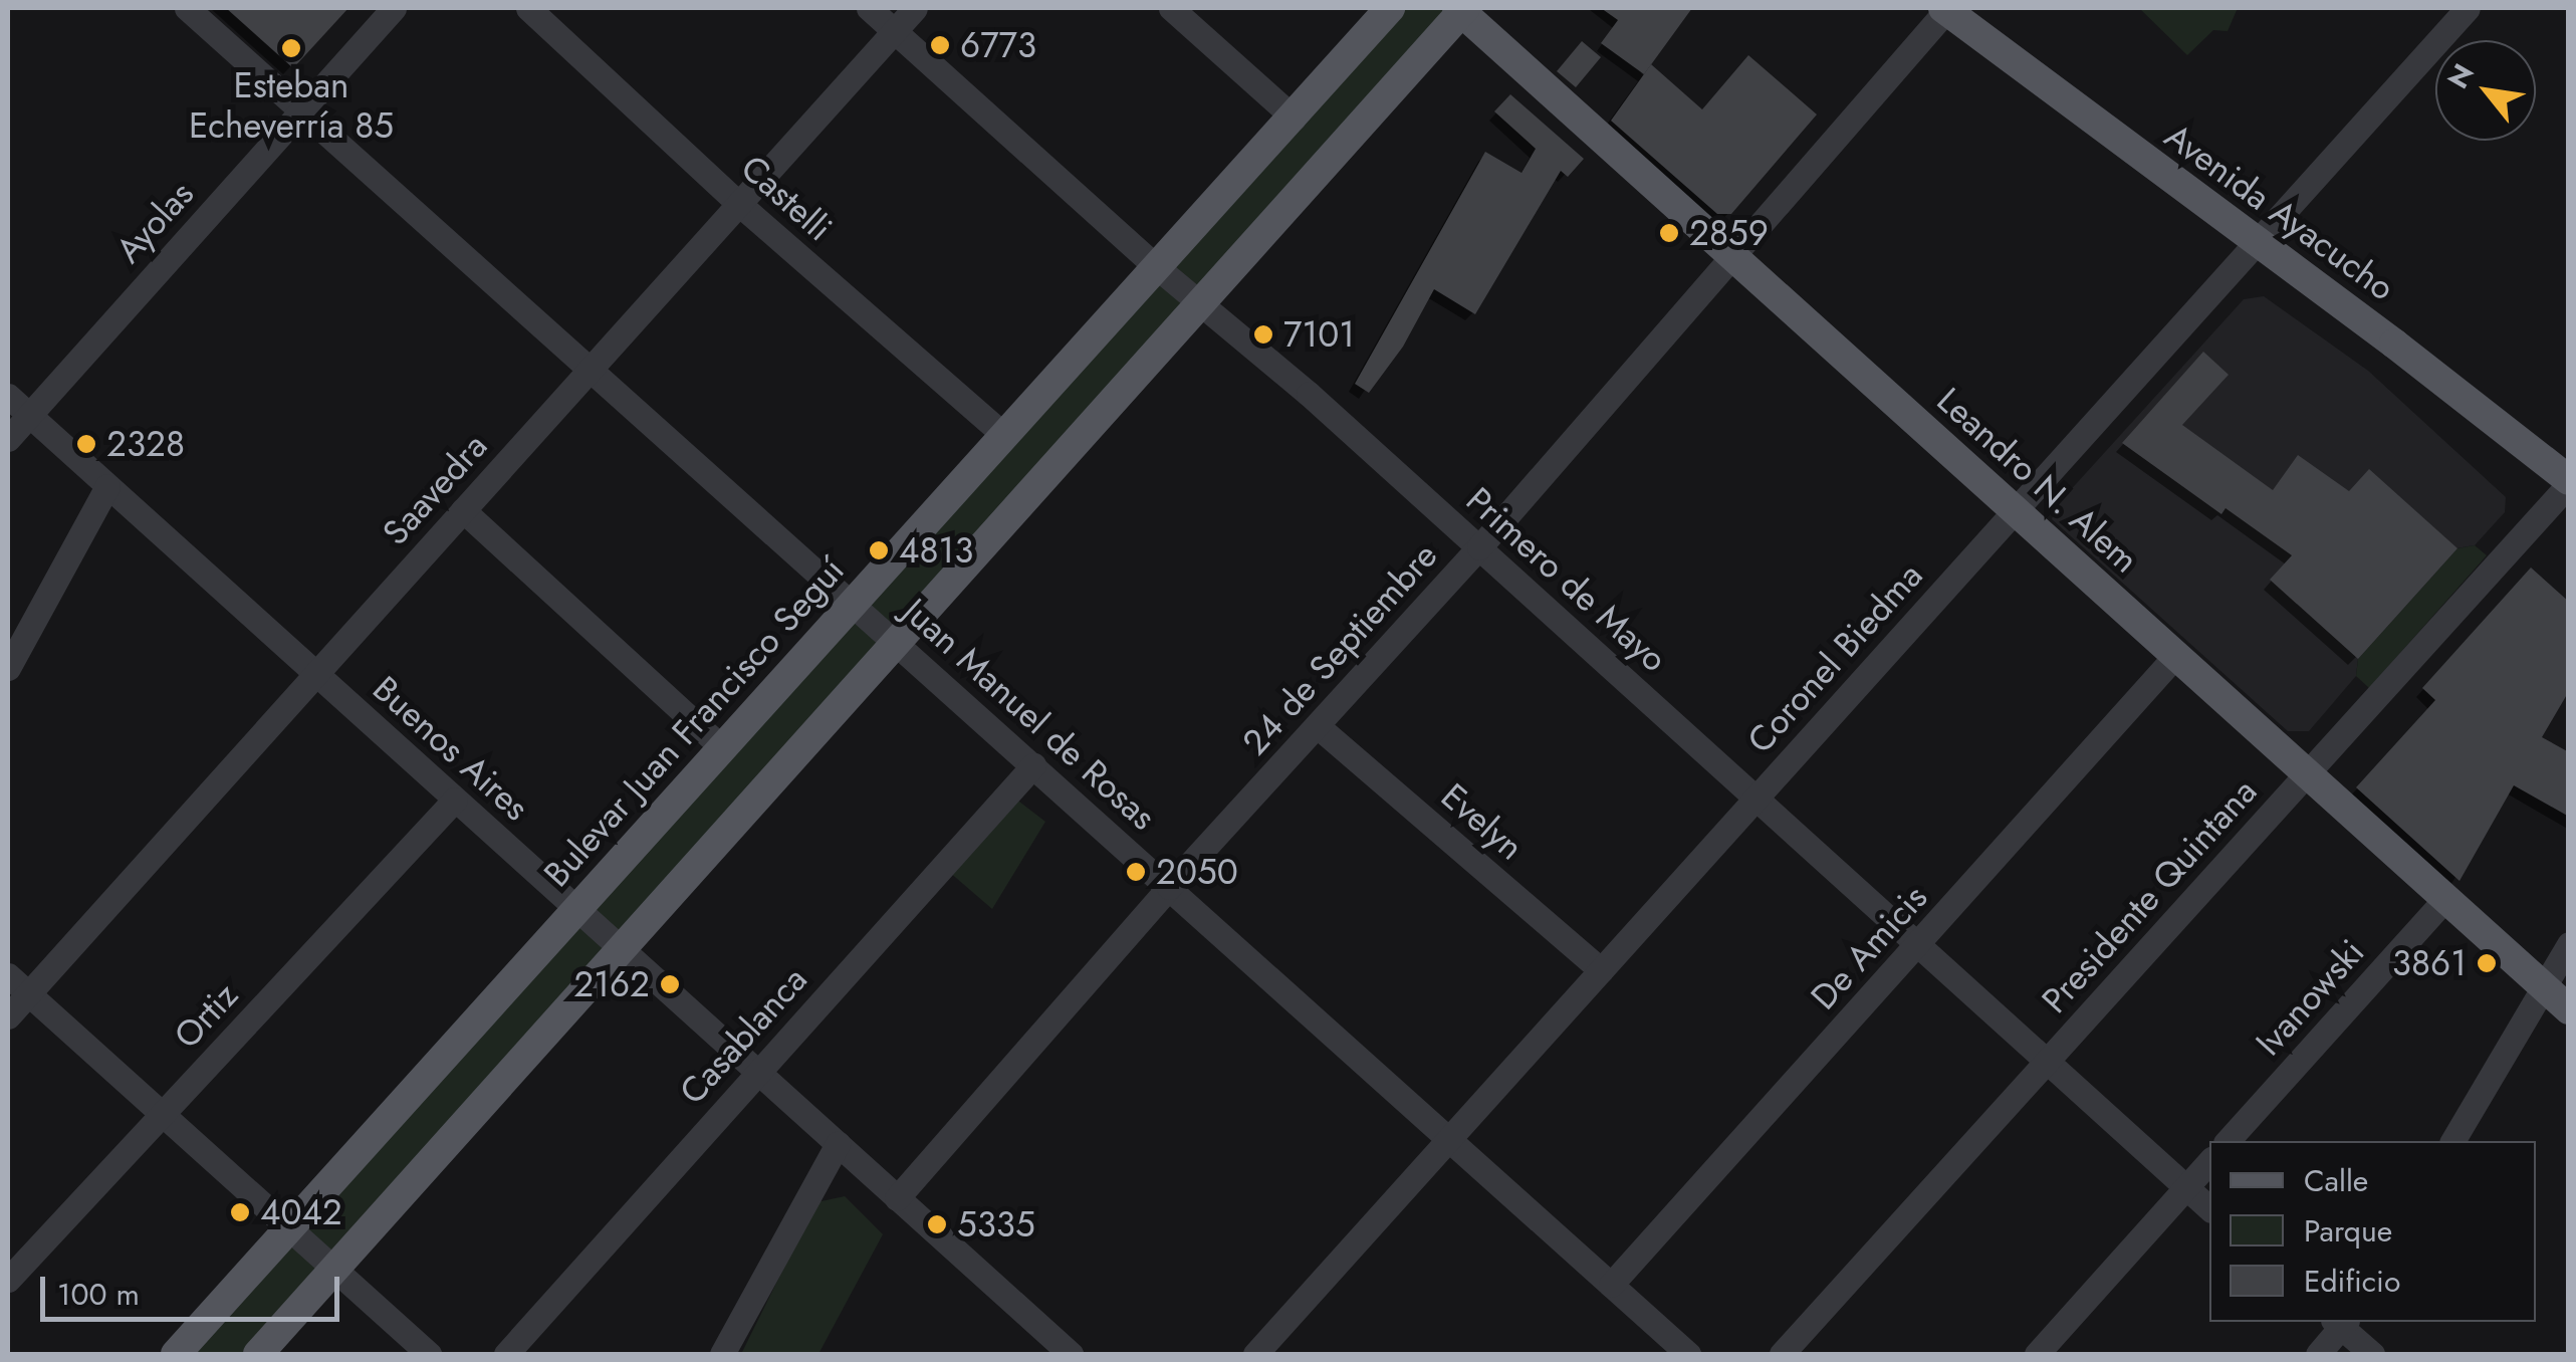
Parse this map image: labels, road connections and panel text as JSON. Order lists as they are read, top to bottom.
{
  "streets": {
    "main road": ["Avenida Ayacucho", "Leandro N. Alem", "Bulevar Juan Francisco Seguí"],
    "street": [
      "Castelli",
      "Ayolas",
      "Saavedra",
      "Primero de Mayo",
      "24 de Septiembre",
      "Coronel Biedma",
      "Juan Manuel de Rosas",
      "Buenos Aires",
      "Evelyn",
      "Presidente Quintana",
      "De Amicis",
      "Ivanowski",
      "Ortiz",
      "Casablanca"
    ]
  },
  "crossings": [
    ["Castelli", "Saavedra"],
    ["Castelli", "Bulevar Juan Francisco Seguí"],
    ["Avenida Ayacucho", "24 de Septiembre"],
    ["Avenida Ayacucho", "Coronel Biedma"],
    ["Avenida Ayacucho", "Presidente Quintana"],
    ["Ayolas", "Juan Manuel de Rosas"],
    ["Ayolas", "Buenos Aires"],
    ["Leandro N. Alem", "24 de Septiembre"],
    ["Leandro N. Alem", "Coronel Biedma"],
    ["Leandro N. Alem", "Presidente Quintana"],
    ["Leandro N. Alem", "De Amicis"],
    ["Leandro N. Alem", "Ivanowski"],
    ["Saavedra", "Primero de Mayo"],
    ["Saavedra", "Juan Manuel de Rosas"],
    ["Saavedra", "Buenos Aires"],
    ["Primero de Mayo", "24 de Septiembre"],
    ["Primero de Mayo", "Coronel Biedma"],
    ["Primero de Mayo", "Bulevar Juan Francisco Seguí"],
    ["Primero de Mayo", "Presidente Quintana"],
    ["Primero de Mayo", "De Amicis"],
    ["24 de Septiembre", "Juan Manuel de Rosas"],
    ["24 de Septiembre", "Buenos Aires"],
    ["24 de Septiembre", "Evelyn"],
    ["Coronel Biedma", "Juan Manuel de Rosas"],
    ["Coronel Biedma", "Evelyn"],
    ["Juan Manuel de Rosas", "Bulevar Juan Francisco Seguí"],
    ["Juan Manuel de Rosas", "De Amicis"],
    ["Juan Manuel de Rosas", "Casablanca"],
    ["Bulevar Juan Francisco Seguí", "Buenos Aires"],
    ["Buenos Aires", "Ortiz"],
    ["Buenos Aires", "Casablanca"]
  ],
  "places": [
    "6773",
    "Esteban Echeverría 85",
    "2859",
    "7101",
    "2328",
    "4813",
    "2050",
    "3861",
    "2162",
    "4042",
    "5335"
  ],
  "legend": ["Calle", "Parque", "Edificio"],
  "scale_bar": "100 m",
  "north": "top left"
}
